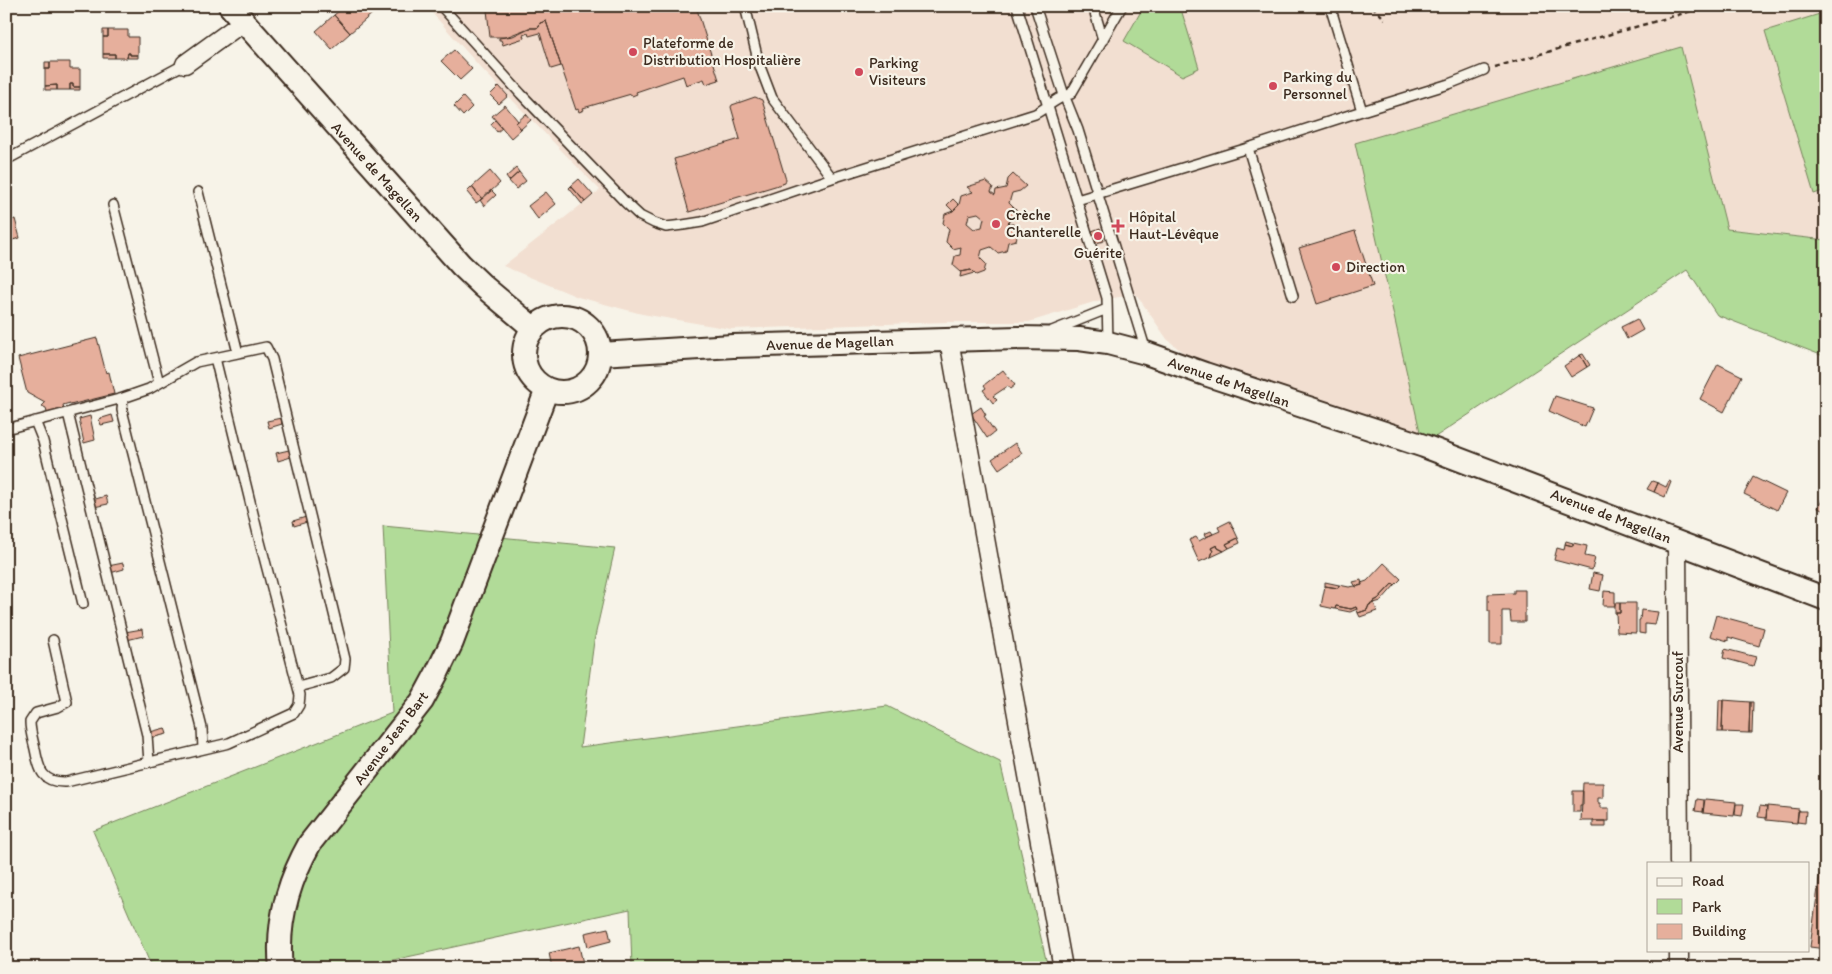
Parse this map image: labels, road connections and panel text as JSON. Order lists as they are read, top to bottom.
{
  "streets": {
    "street": ["Avenue de Magellan", "Avenue Surcouf", "Avenue Jean Bart"]
  },
  "crossings": [
    ["Avenue de Magellan", "Avenue Surcouf"],
    ["Avenue de Magellan", "Avenue Jean Bart"]
  ],
  "places": {
    "other": [
      "Plateforme de Distribution Hospitalière",
      "Parking Visiteurs",
      "Parking du Personnel",
      "Crèche Chanterelle",
      "Guérite",
      "Direction"
    ],
    "health": ["Hôpital Haut-Lévêque"]
  },
  "legend": ["Road", "Park", "Building"]
}
